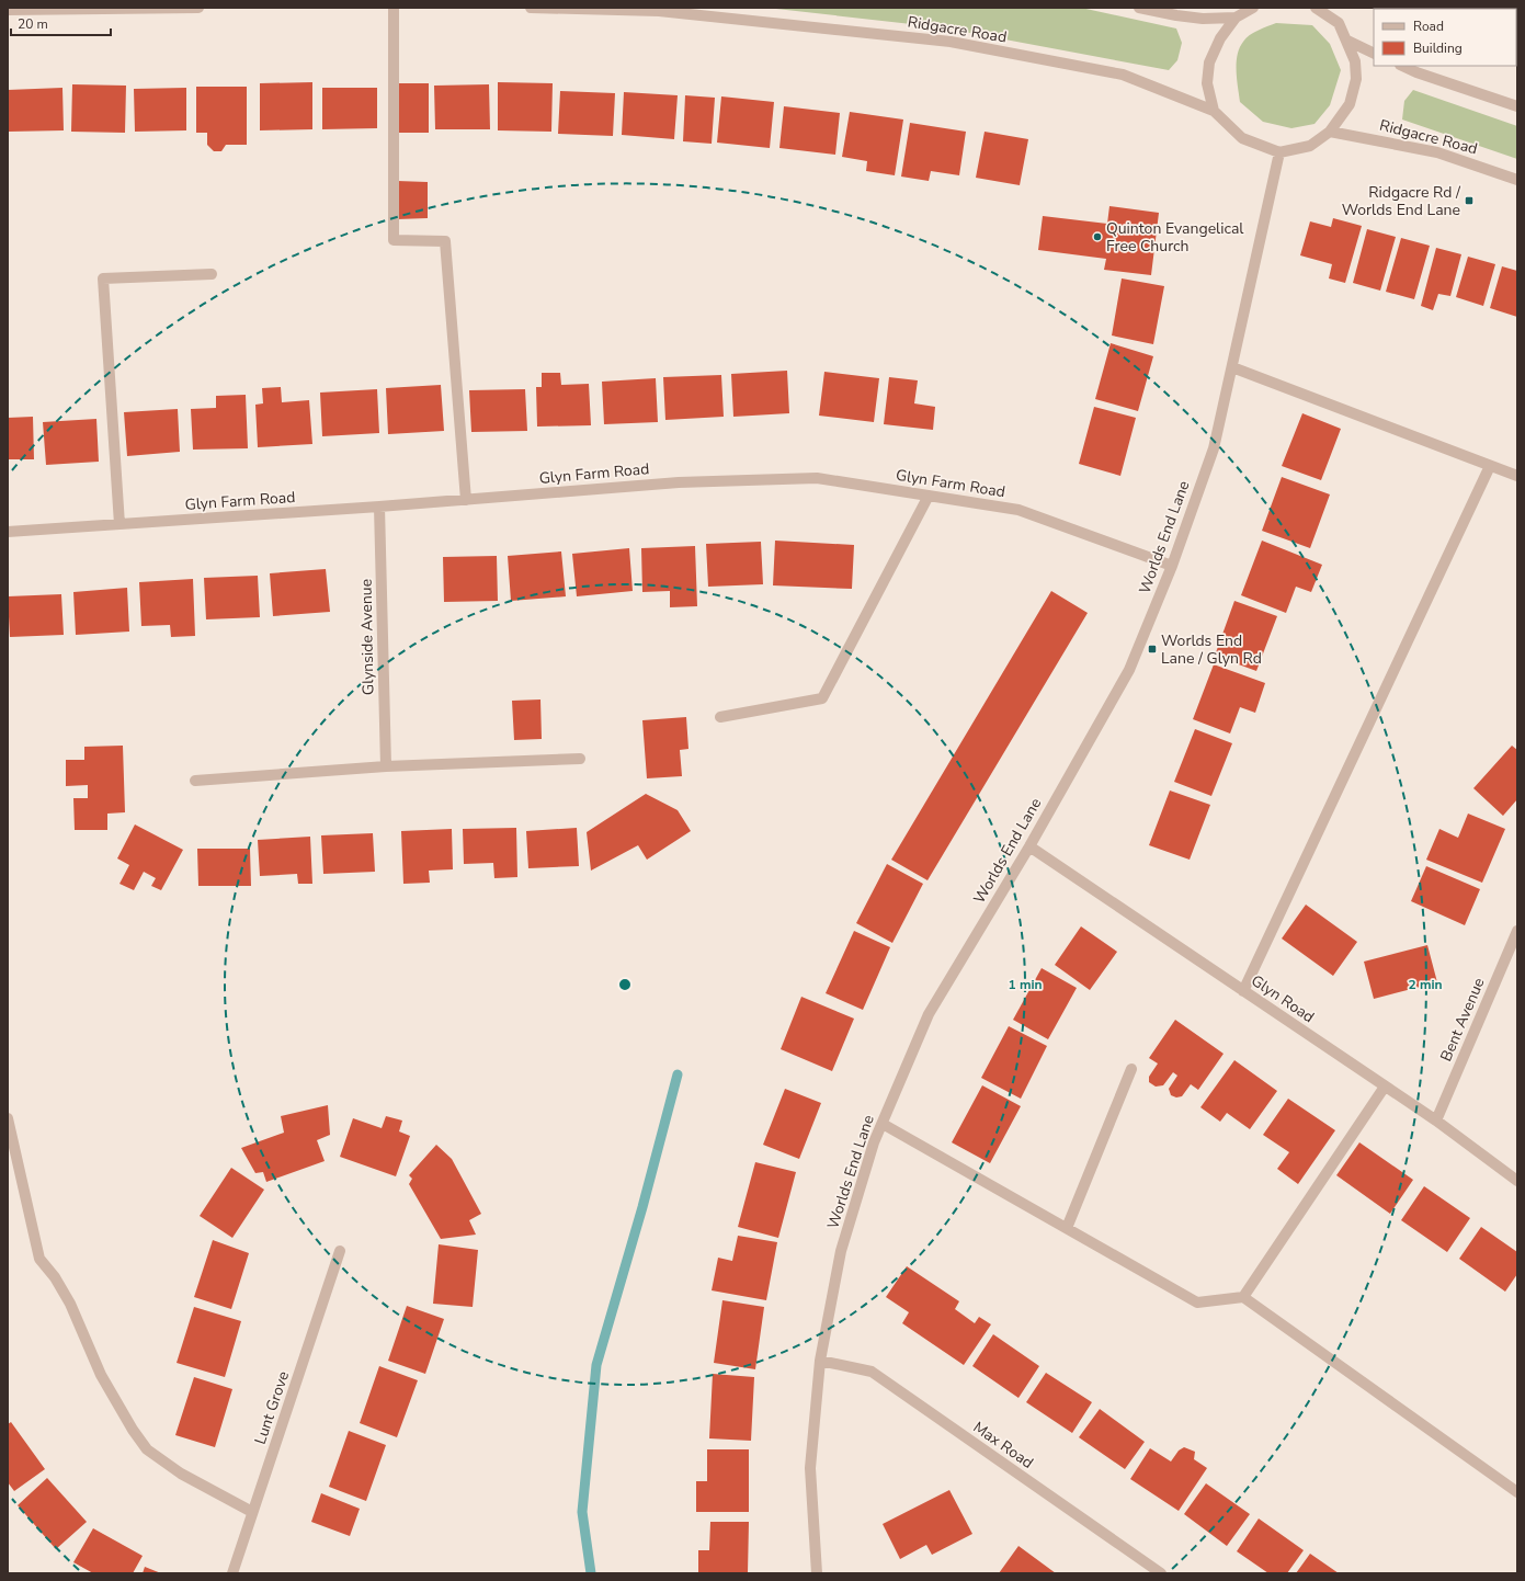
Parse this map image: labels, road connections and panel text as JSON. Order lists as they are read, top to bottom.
{
  "streets": {
    "street": [
      "Ridgacre Road",
      "Glyn Farm Road",
      "Worlds End Lane",
      "Glynside Avenue",
      "Glyn Road",
      "Bent Avenue",
      "Lunt Grove",
      "Max Road"
    ]
  },
  "crossings": [
    ["Glyn Farm Road", "Worlds End Lane"],
    ["Glyn Farm Road", "Glynside Avenue"],
    ["Worlds End Lane", "Glyn Road"],
    ["Worlds End Lane", "Max Road"],
    ["Glyn Road", "Bent Avenue"]
  ],
  "places": {
    "transit": ["Ridgacre Rd / Worlds End Lane", "Worlds End Lane / Glyn Rd"],
    "other": ["Quinton Evangelical Free Church"]
  },
  "legend": ["Road", "Building"],
  "scale_bar": "20 m",
  "rings": ["1 min", "2 min"]
}
